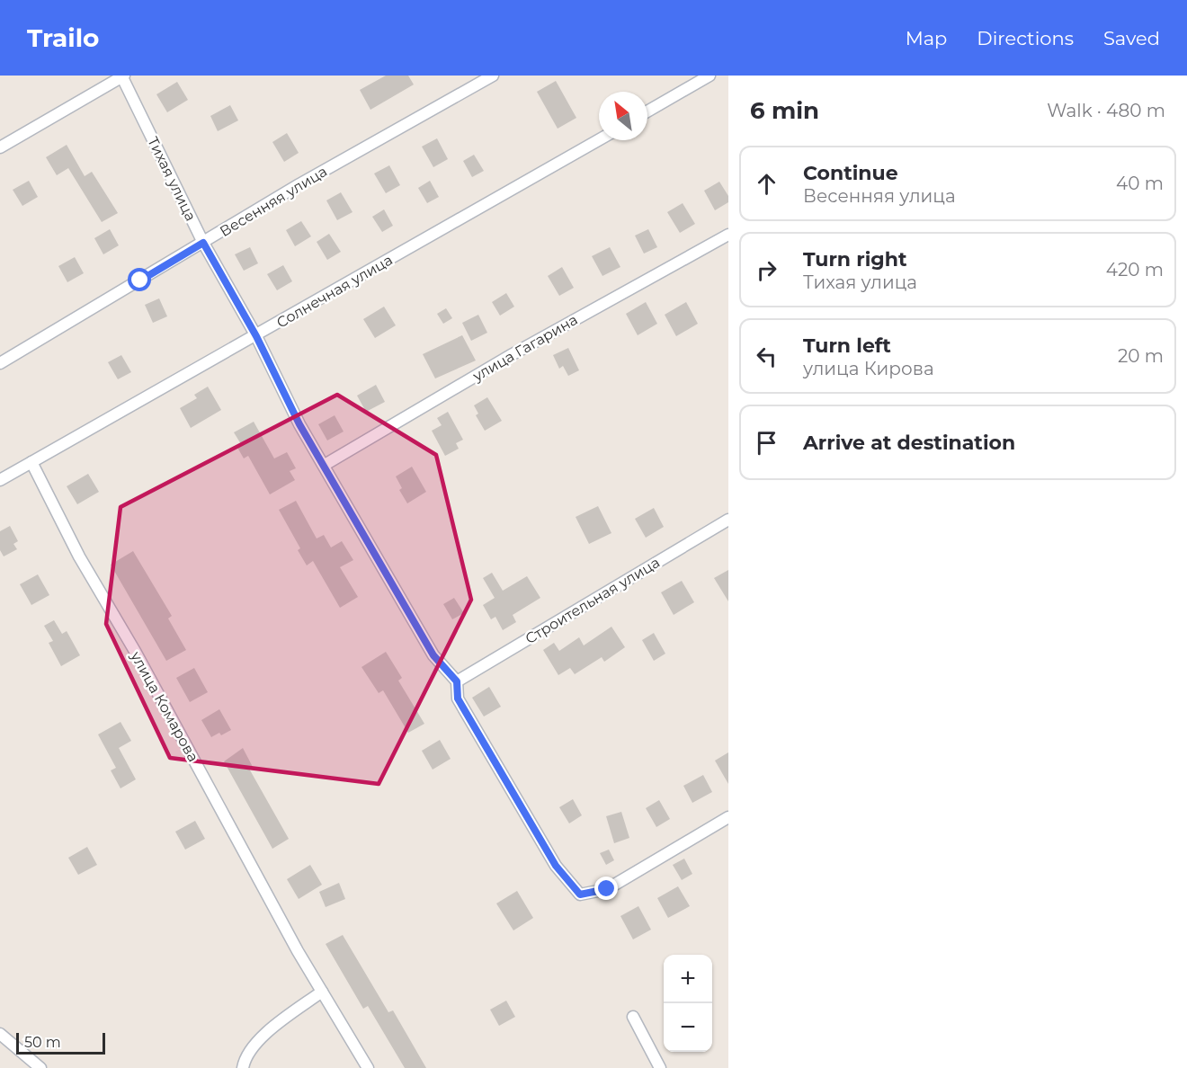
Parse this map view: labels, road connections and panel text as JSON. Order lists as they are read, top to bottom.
{
  "streets": {
    "street": [
      "Тихая улица",
      "Весенняя улица",
      "Солнечная улица",
      "улица Гагарина",
      "Строительная улица",
      "улица Комарова"
    ]
  },
  "crossings": [
    ["Тихая улица", "Весенняя улица"],
    ["Тихая улица", "Солнечная улица"],
    ["Тихая улица", "улица Гагарина"],
    ["Тихая улица", "Строительная улица"],
    ["Солнечная улица", "улица Комарова"]
  ],
  "scale_bar": "50 m",
  "north": "top left",
  "page": {
    "header": "Trailo",
    "nav": ["Map", "Directions", "Saved"],
    "heading": ["6 min", "Walk · 480 m"],
    "list": [
      ["Continue", "Весенняя улица", "40 m"],
      ["Turn right", "Тихая улица", "420 m"],
      ["Turn left", "улица Кирова", "20 m"],
      "Arrive at destination"
    ],
    "map_buttons": ["+", "−"],
    "scale": "50 m"
  }
}
